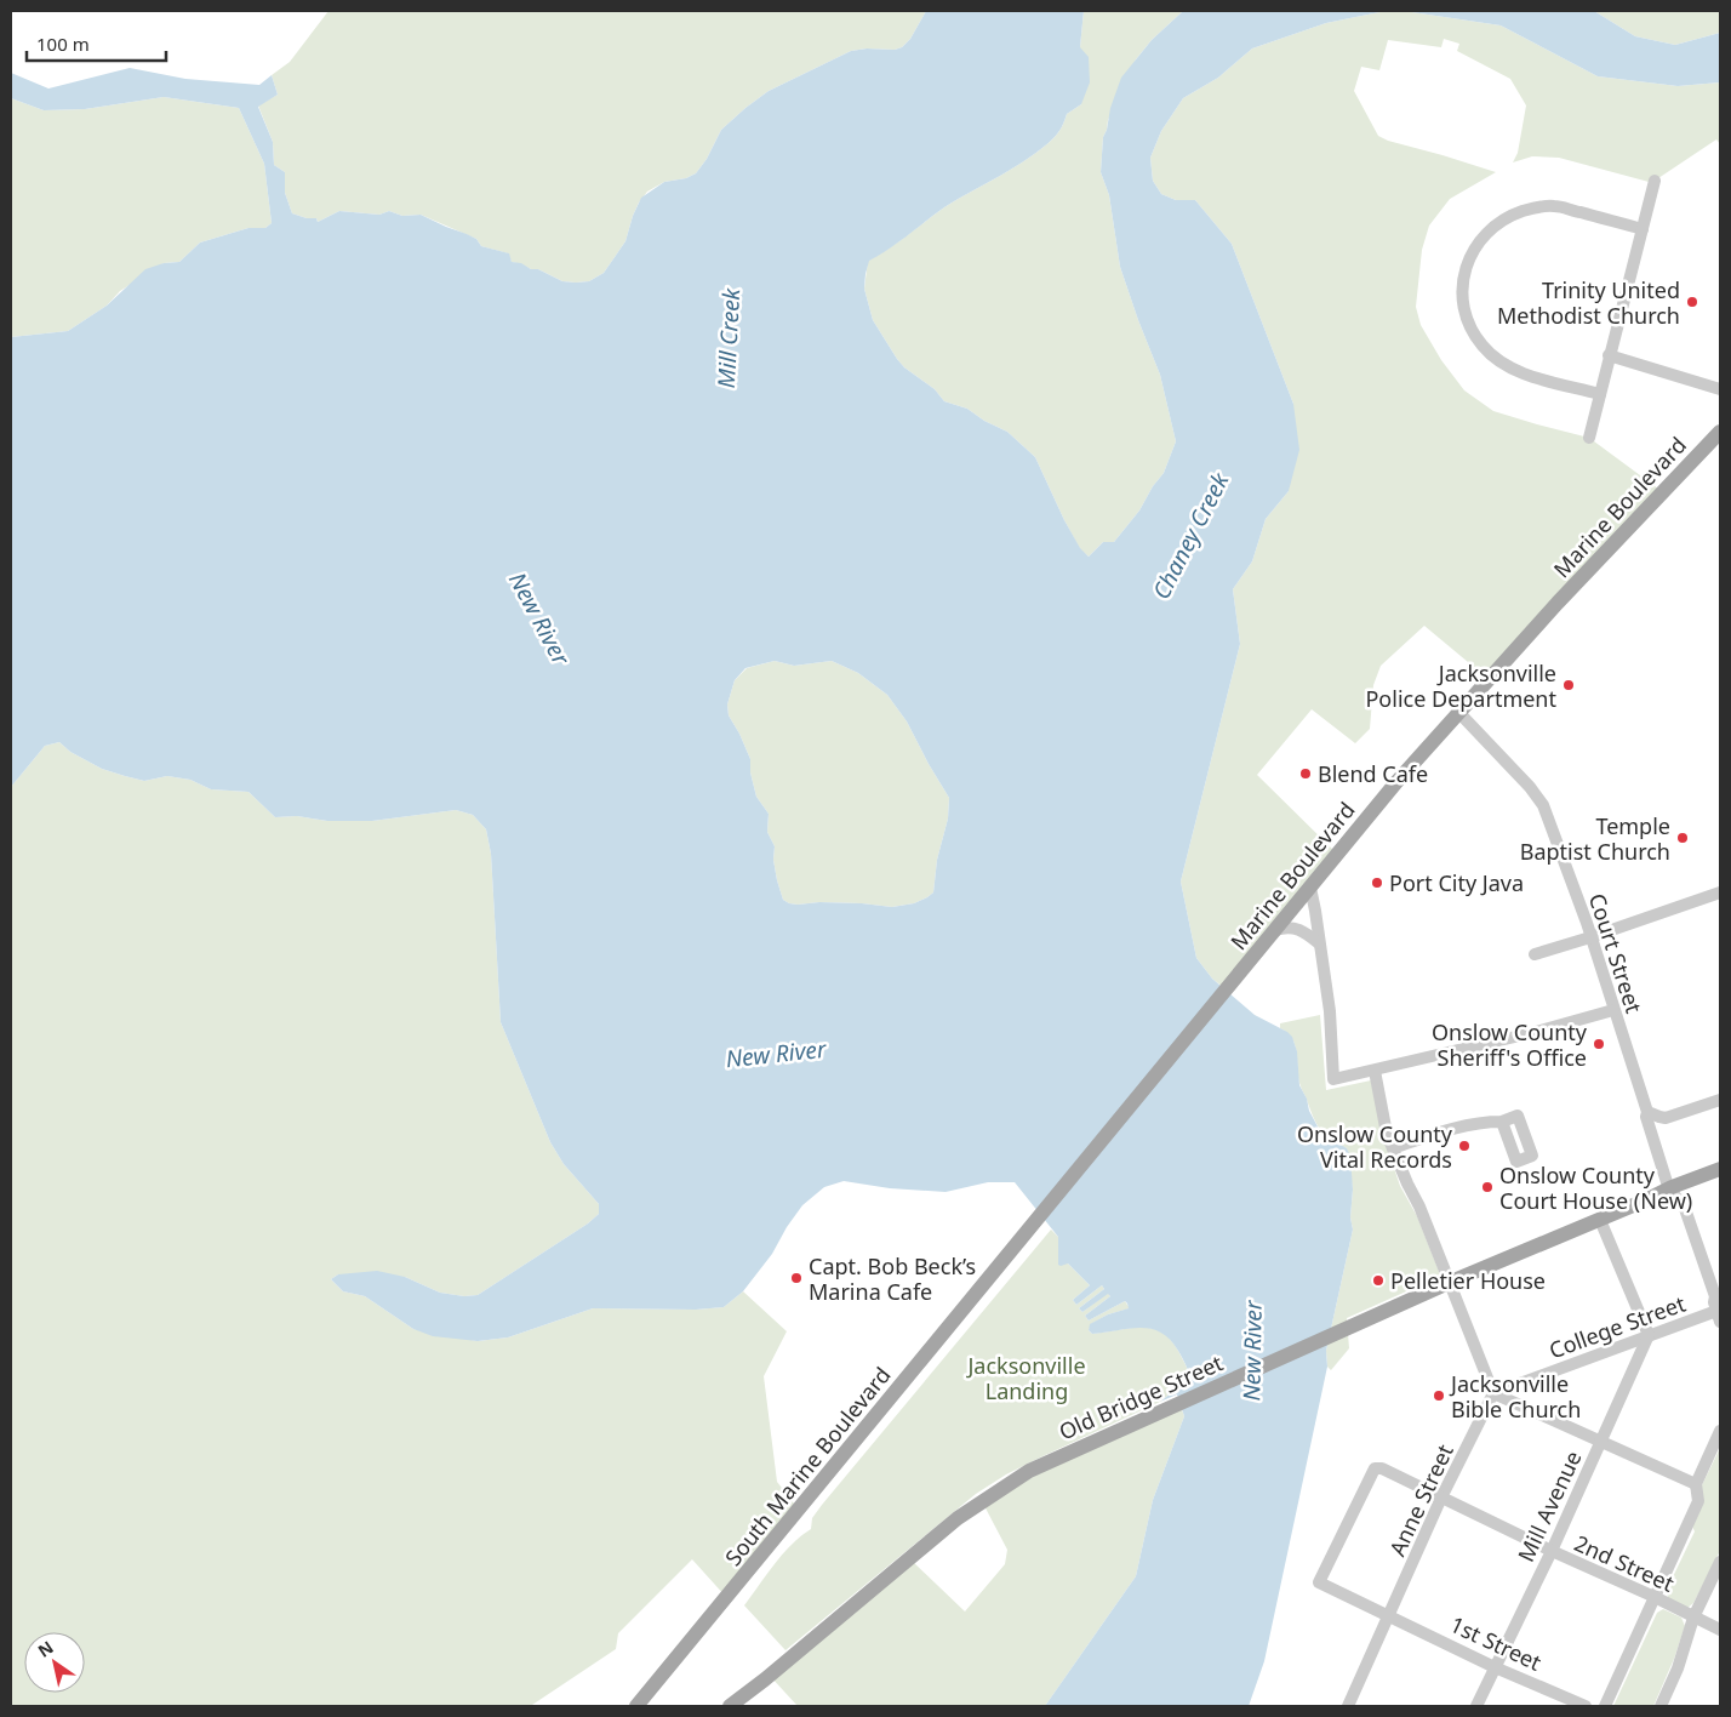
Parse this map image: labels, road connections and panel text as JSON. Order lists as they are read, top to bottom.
{
  "streets": {
    "main road": ["Marine Boulevard", "Old Bridge Street", "South Marine Boulevard"],
    "street": [
      "Court Street",
      "College Street",
      "Anne Street",
      "Mill Avenue",
      "2nd Street",
      "1st Street"
    ]
  },
  "crossings": [
    ["Marine Boulevard", "Court Street"],
    ["Marine Boulevard", "South Marine Boulevard"],
    ["Court Street", "College Street"],
    ["Court Street", "Old Bridge Street"],
    ["College Street", "Anne Street"],
    ["College Street", "Mill Avenue"],
    ["Anne Street", "2nd Street"],
    ["Anne Street", "1st Street"],
    ["Mill Avenue", "2nd Street"],
    ["Mill Avenue", "1st Street"],
    ["2nd Street", "1st Street"]
  ],
  "water": ["Mill Creek", "Chaney Creek", "New River"],
  "parks": ["Jacksonville Landing"],
  "places": [
    "Trinity United Methodist Church",
    "Jacksonville Police Department",
    "Blend Cafe",
    "Temple Baptist Church",
    "Port City Java",
    "Onslow County Sheriff's Office",
    "Onslow County Vital Records",
    "Onslow County Court House (New)",
    "Capt. Bob Beck’s Marina Cafe",
    "Pelletier House",
    "Jacksonville Bible Church"
  ],
  "scale_bar": "100 m",
  "north": "top left"
}
